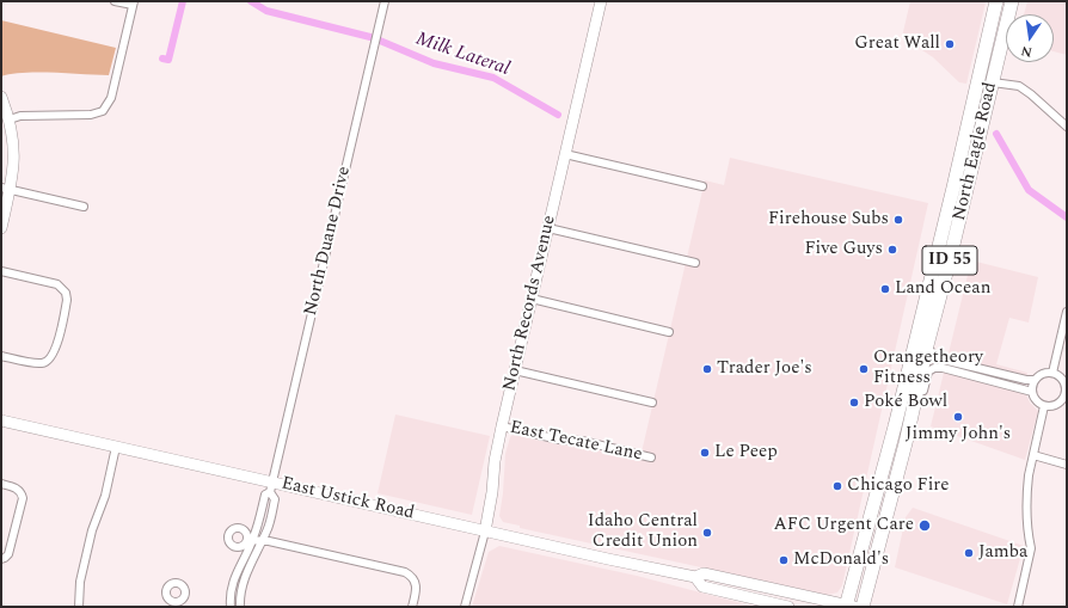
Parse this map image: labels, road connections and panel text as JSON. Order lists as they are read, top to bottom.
{
  "streets": {
    "highway": ["North Eagle Road", "ID 55"],
    "main road": ["North Records Avenue", "East Ustick Road"],
    "street": ["North Duane Drive", "East Tecate Lane"]
  },
  "crossings": [
    ["North Eagle Road", "East Ustick Road"],
    ["North Duane Drive", "East Ustick Road"],
    ["North Records Avenue", "East Tecate Lane"],
    ["North Records Avenue", "East Ustick Road"]
  ],
  "water": ["Milk Lateral"],
  "places": [
    "Great Wall",
    "Firehouse Subs",
    "Five Guys",
    "Land Ocean",
    "Trader Joe's",
    "Orangetheory Fitness",
    "Poké Bowl",
    "Jimmy John's",
    "Le Peep",
    "Chicago Fire",
    "AFC Urgent Care",
    "Idaho Central Credit Union",
    "Jamba",
    "McDonald's"
  ],
  "north": "bottom"
}
